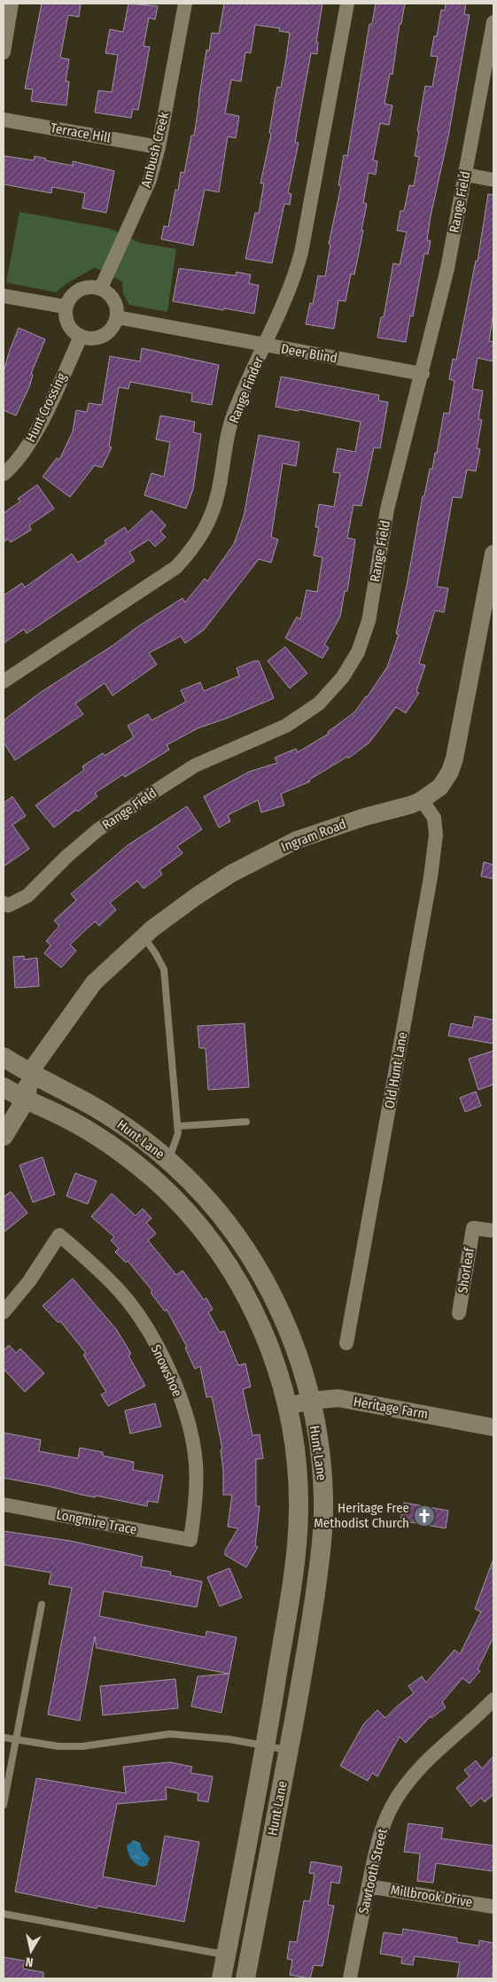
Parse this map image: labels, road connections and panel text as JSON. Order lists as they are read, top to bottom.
{
  "streets": {
    "main road": ["Ingram Road", "Hunt Lane"],
    "street": [
      "Terrace Hill",
      "Ambush Creek",
      "Range Field",
      "Deer Blind",
      "Range Finder",
      "Hunt Crossing",
      "Old Hunt Lane",
      "Shorleaf",
      "Snowshoe",
      "Heritage Farm",
      "Longmire Trace",
      "Sawtooth Street",
      "Millbrook Drive"
    ]
  },
  "crossings": [
    ["Terrace Hill", "Ambush Creek"],
    ["Ambush Creek", "Deer Blind"],
    ["Ambush Creek", "Hunt Crossing"],
    ["Range Field", "Deer Blind"],
    ["Deer Blind", "Range Finder"],
    ["Deer Blind", "Hunt Crossing"],
    ["Ingram Road", "Old Hunt Lane"],
    ["Ingram Road", "Hunt Lane"],
    ["Hunt Lane", "Heritage Farm"],
    ["Snowshoe", "Longmire Trace"],
    ["Sawtooth Street", "Millbrook Drive"]
  ],
  "places": {
    "church": ["Heritage Free Methodist Church"]
  },
  "north": "bottom"
}
